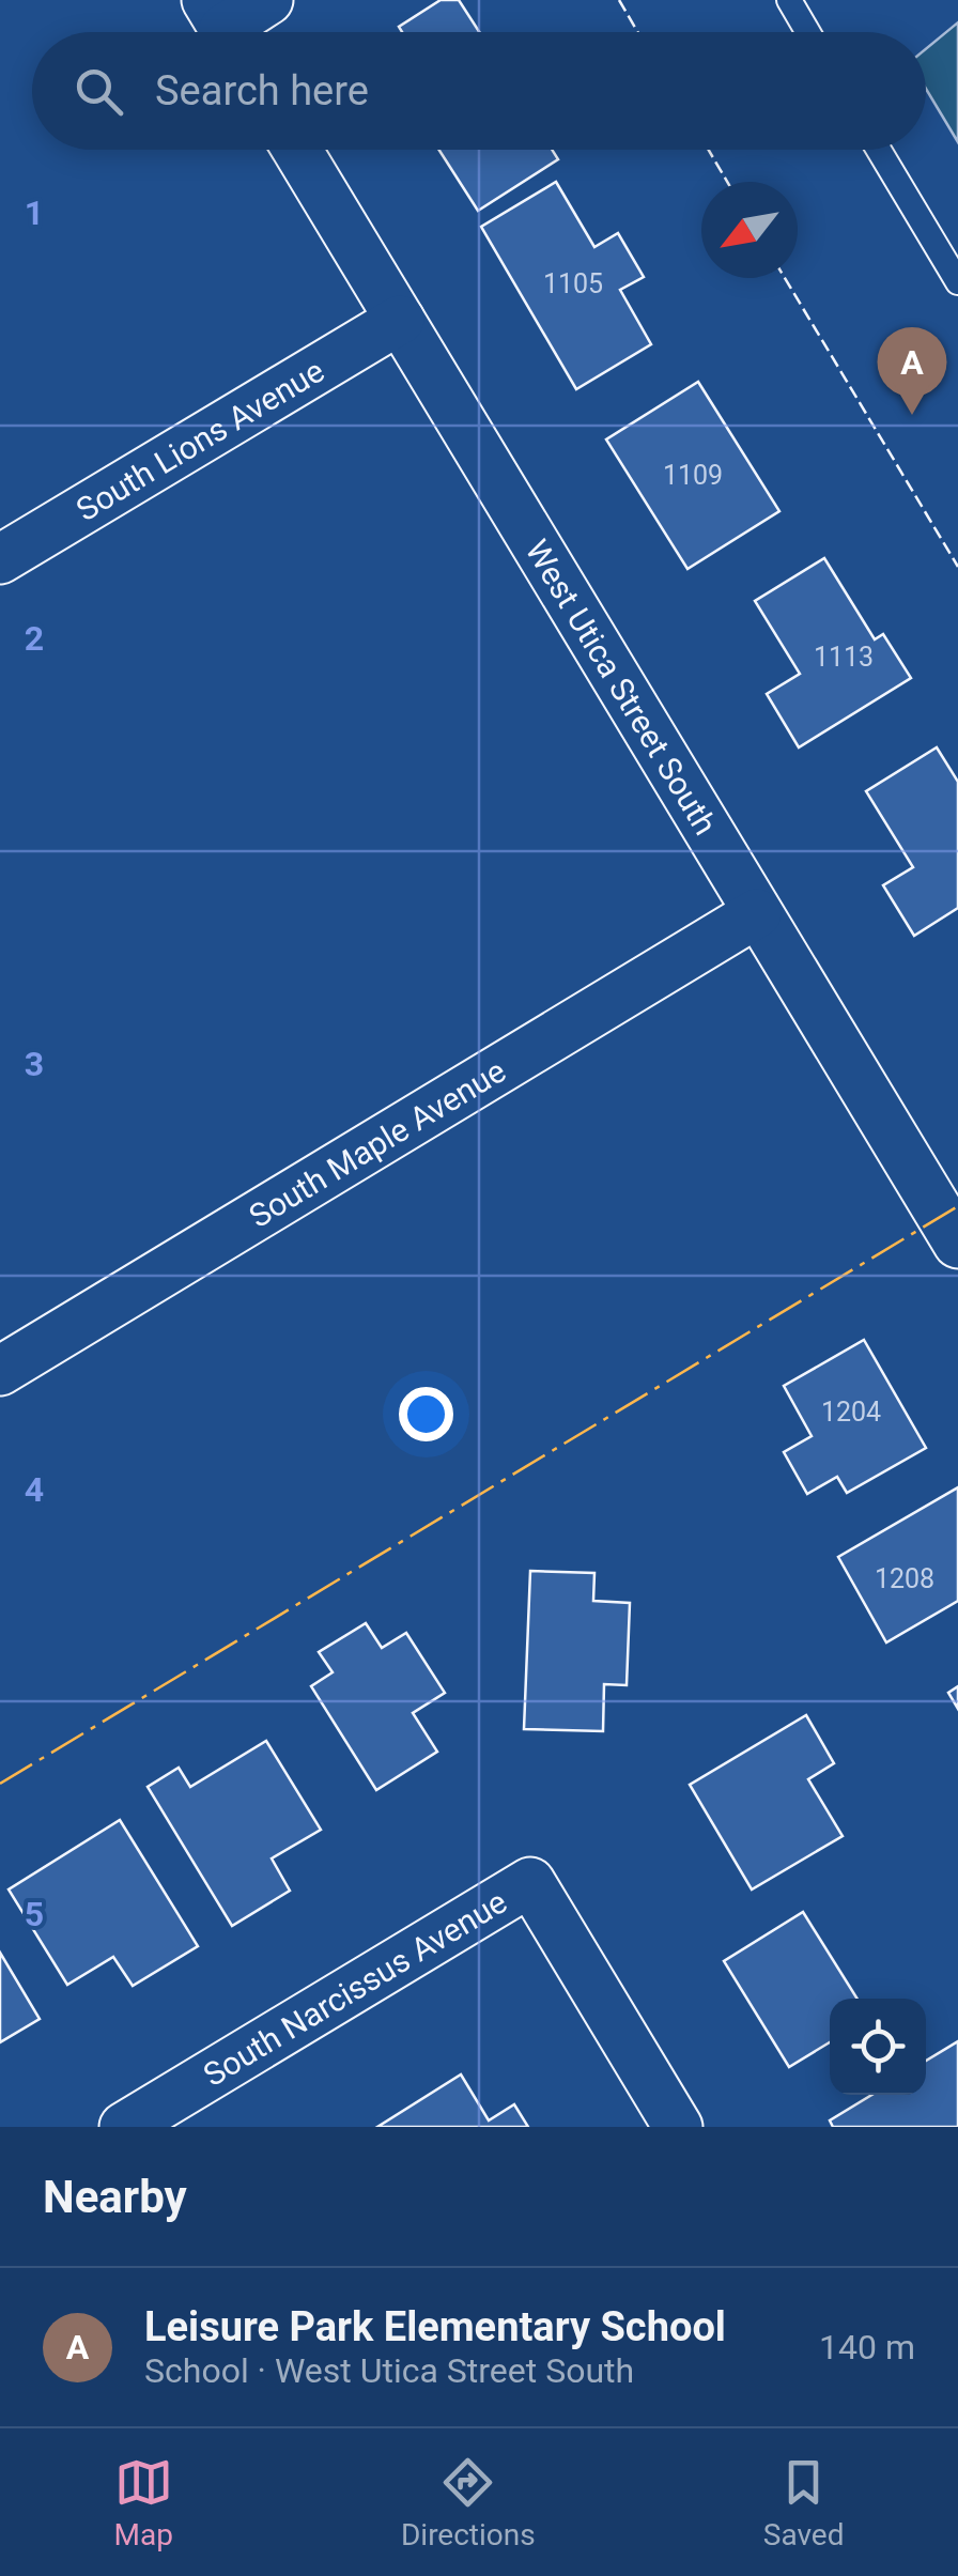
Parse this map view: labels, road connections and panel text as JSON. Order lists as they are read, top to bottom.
{
  "streets": {
    "street": [
      "South Lions Avenue",
      "West Utica Street South",
      "South Maple Avenue",
      "South Narcissus Avenue"
    ]
  },
  "crossings": [
    ["South Lions Avenue", "West Utica Street South"],
    ["West Utica Street South", "South Maple Avenue"]
  ],
  "house_numbers": [
    "1105",
    "1109",
    "1113",
    "1204",
    "1208"
  ],
  "north": "bottom left",
  "page": {
    "search": "Search here",
    "pins": "A",
    "heading": "Nearby",
    "list": [
      {
        "mark": "A",
        "name": "Leisure Park Elementary School",
        "note": "School · West Utica Street South",
        "value": "140 m"
      }
    ],
    "nav": ["Map", "Directions", "Saved"]
  },
  "grid": {
    "rows": [
      "1",
      "2",
      "3",
      "4",
      "5"
    ]
  }
}
